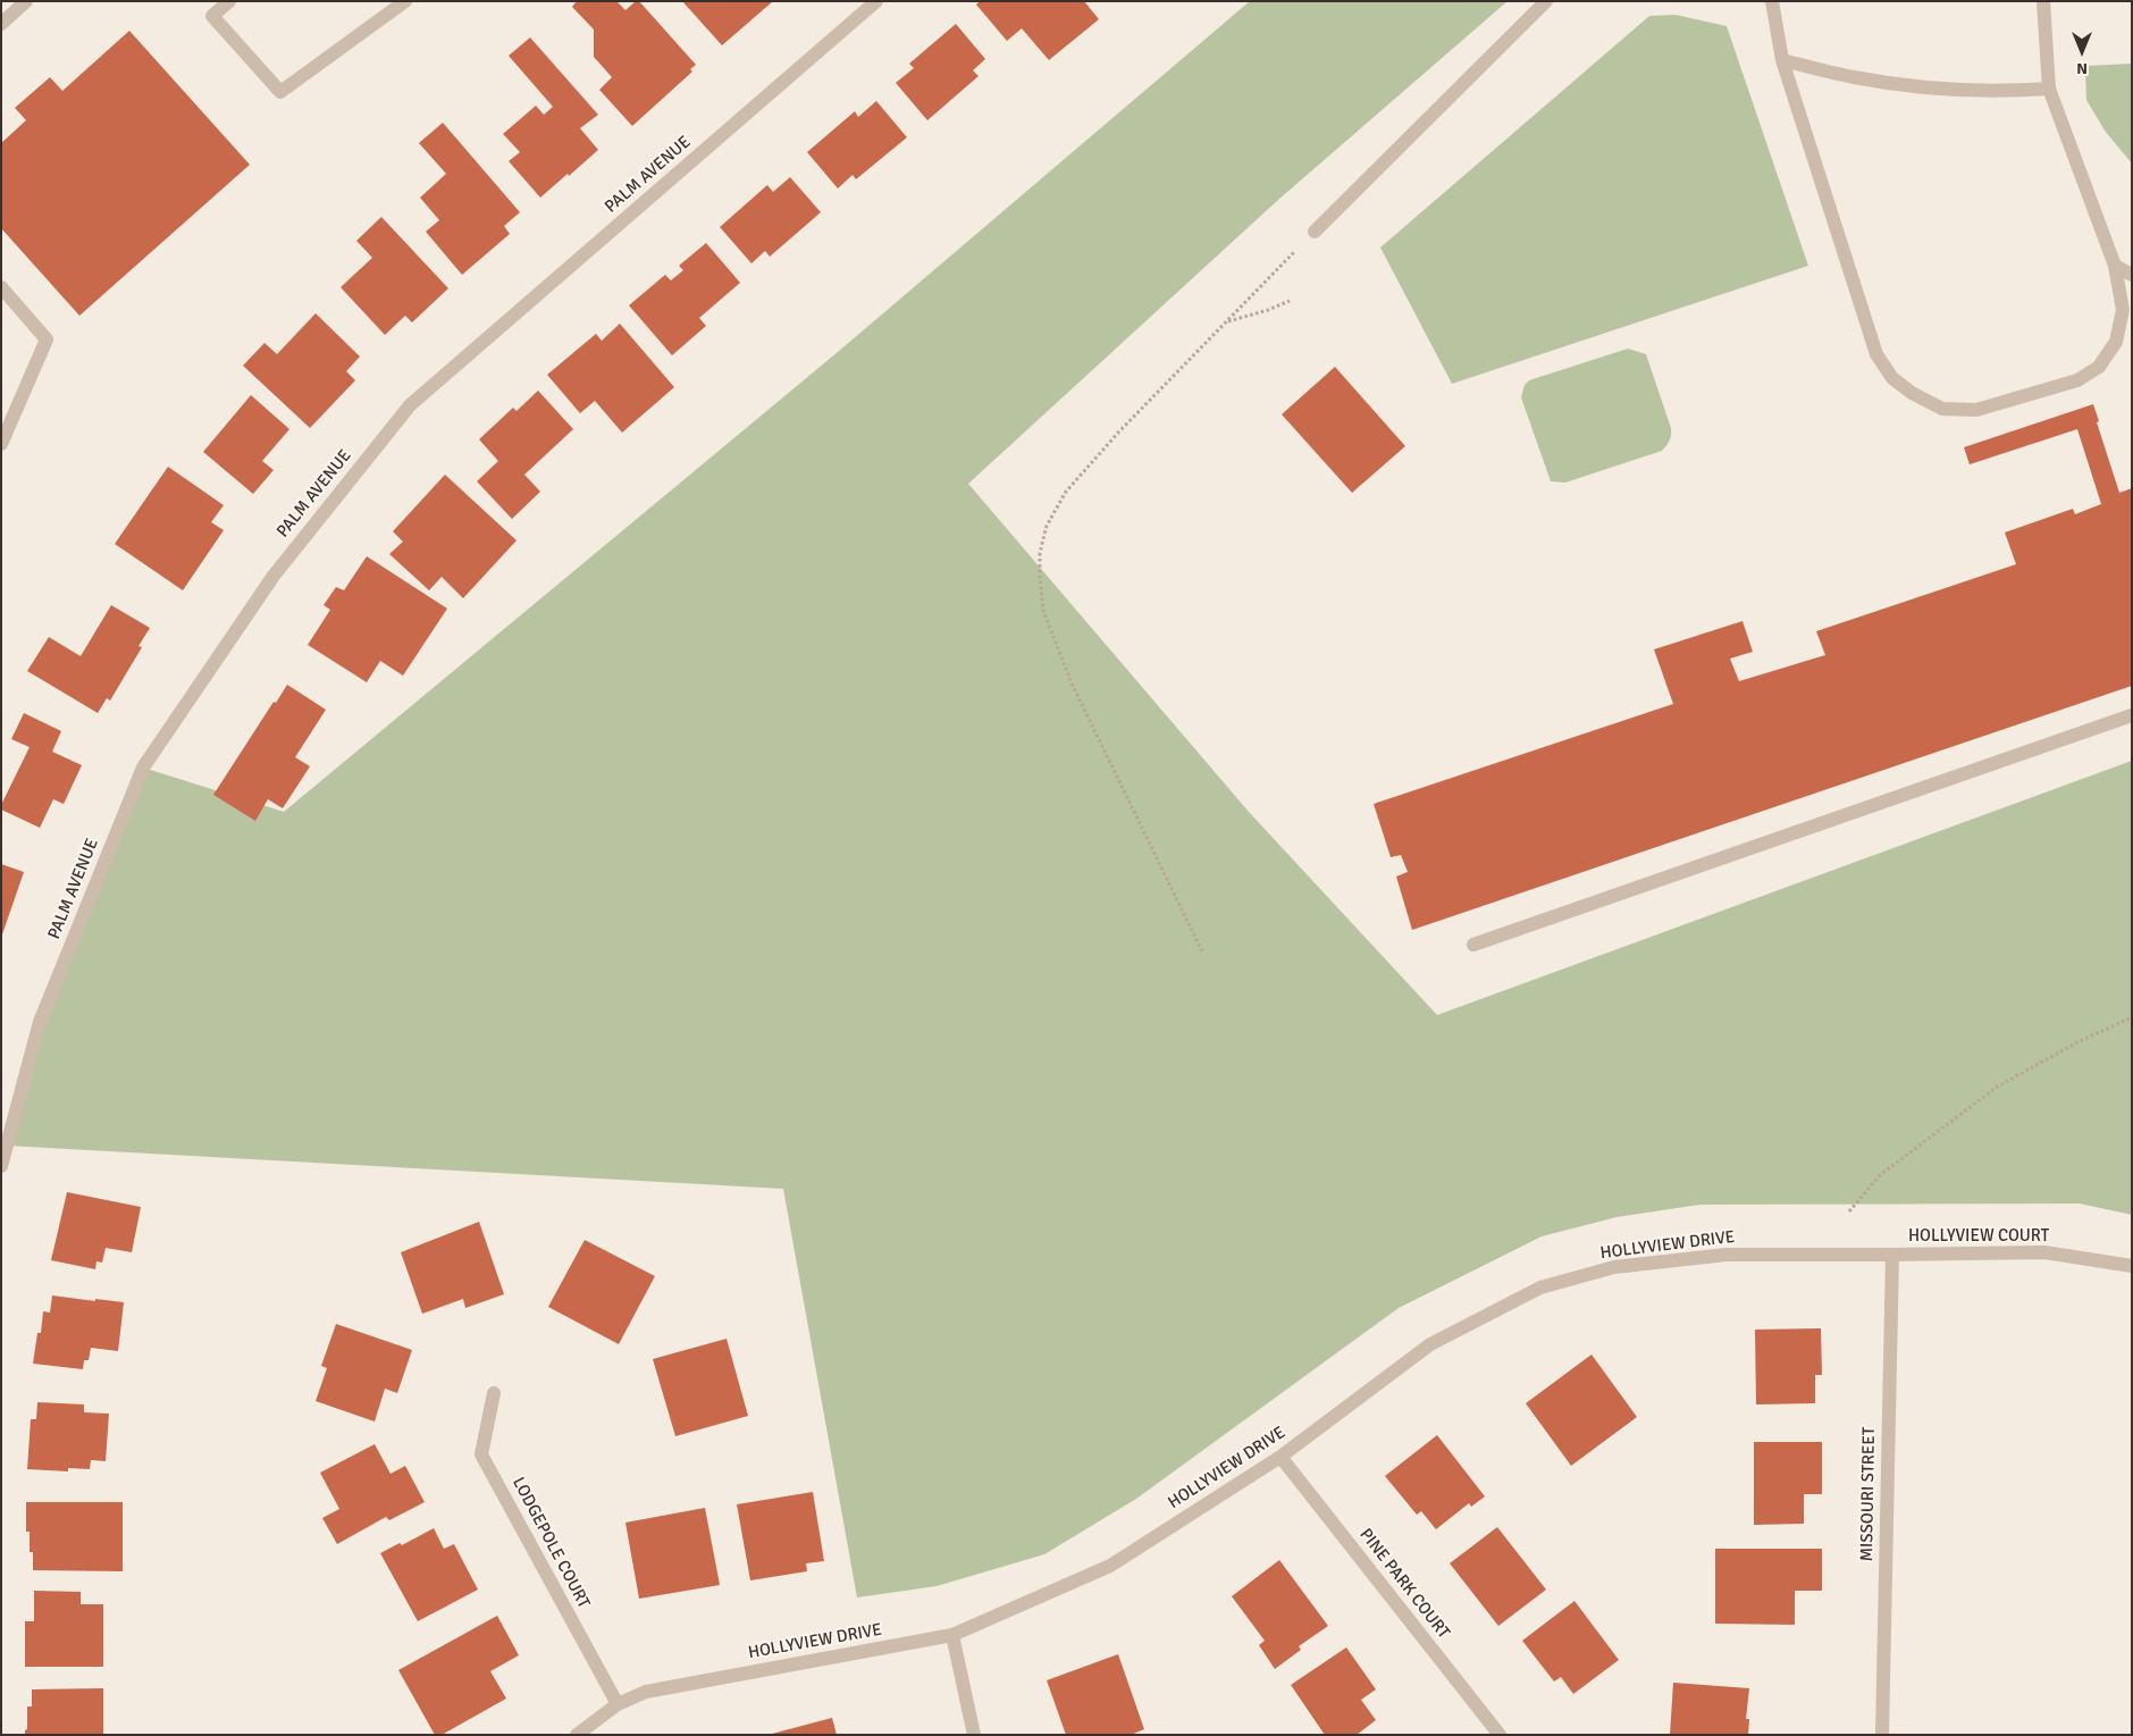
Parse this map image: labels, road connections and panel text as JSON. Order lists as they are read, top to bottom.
{
  "streets": {
    "street": [
      "PALM AVENUE",
      "HOLLYVIEW COURT",
      "HOLLYVIEW DRIVE",
      "MISSOURI STREET",
      "LODGEPOLE COURT",
      "PINE PARK COURT"
    ]
  },
  "crossings": [
    ["HOLLYVIEW COURT", "HOLLYVIEW DRIVE"],
    ["HOLLYVIEW COURT", "MISSOURI STREET"],
    ["HOLLYVIEW DRIVE", "MISSOURI STREET"],
    ["HOLLYVIEW DRIVE", "LODGEPOLE COURT"],
    ["HOLLYVIEW DRIVE", "PINE PARK COURT"]
  ],
  "north": "bottom"
}
